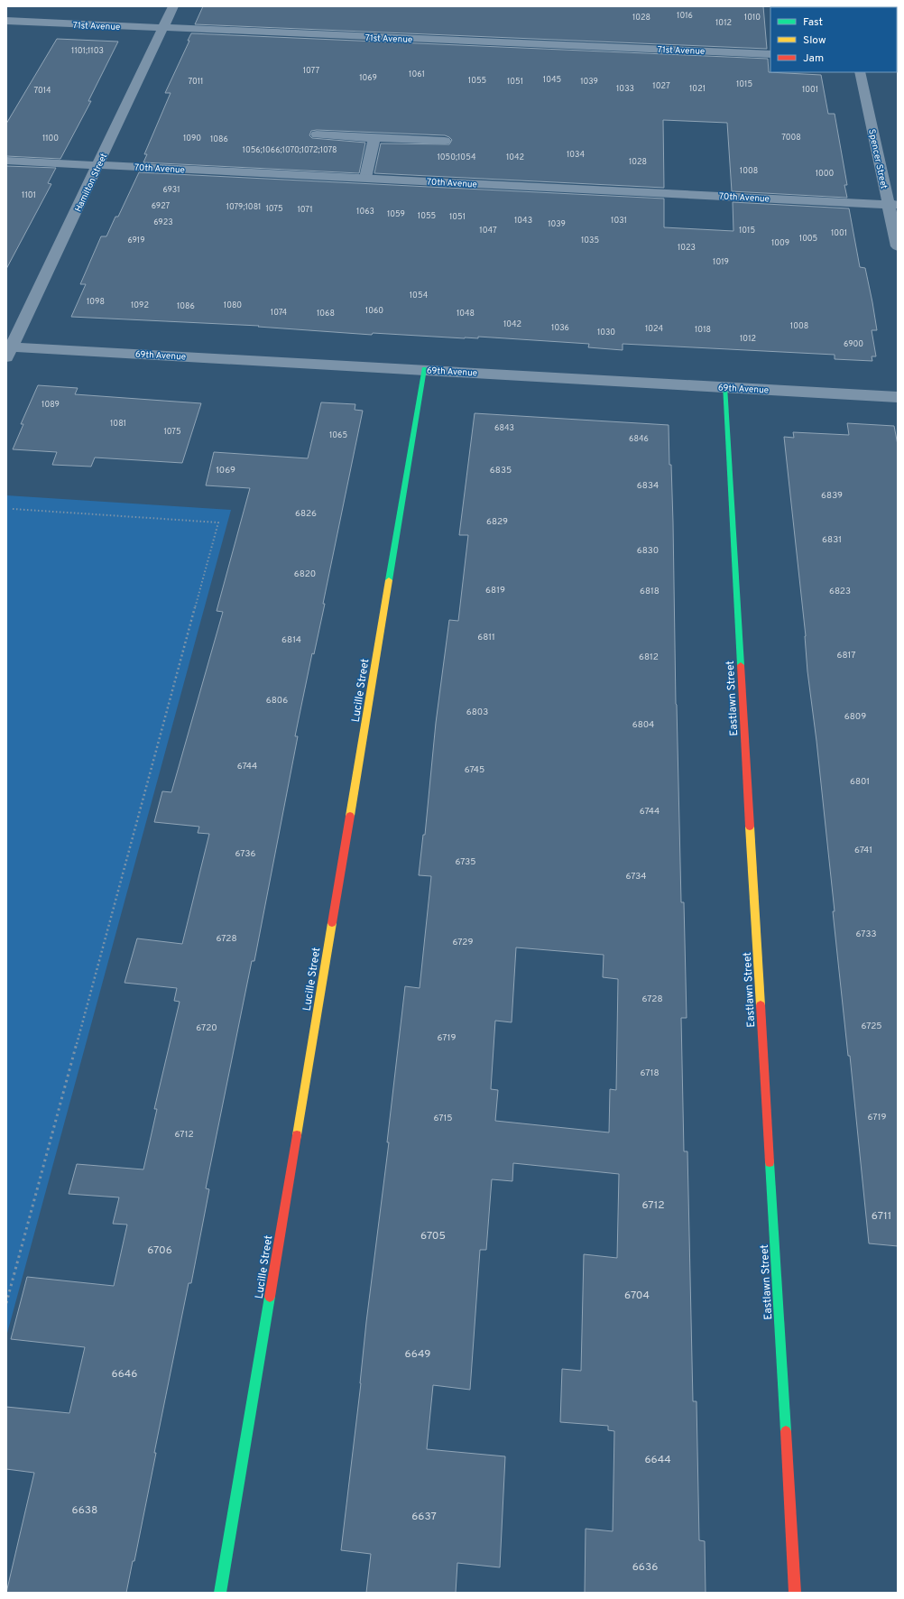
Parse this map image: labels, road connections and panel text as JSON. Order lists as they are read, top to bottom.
{
  "streets": {
    "street": [
      "71st Avenue",
      "Spencer Street",
      "70th Avenue",
      "Hamilton Street",
      "69th Avenue",
      "Lucille Street",
      "Eastlawn Street"
    ]
  },
  "crossings": [
    ["71st Avenue", "Hamilton Street"],
    ["Spencer Street", "70th Avenue"],
    ["70th Avenue", "Hamilton Street"],
    ["Hamilton Street", "69th Avenue"],
    ["69th Avenue", "Lucille Street"],
    ["69th Avenue", "Eastlawn Street"]
  ],
  "house_numbers": [
    "1016",
    "1028",
    "1010",
    "1012",
    "1101;1103",
    "1077",
    "1061",
    "1069",
    "1045",
    "1055",
    "7011",
    "1051",
    "1039",
    "1015",
    "1027",
    "1033",
    "1021",
    "1001",
    "7014",
    "7008",
    "1100",
    "1090",
    "1086",
    "1056;1066;1070;1072;1078",
    "1034",
    "1050;1054",
    "1042",
    "1028",
    "1008",
    "1000",
    "6931",
    "1101",
    "6927",
    "1079;1081",
    "1075",
    "1071",
    "1063",
    "1059",
    "1055",
    "1051",
    "1043",
    "1031",
    "6923",
    "1039",
    "1047",
    "1015",
    "1001",
    "1005",
    "6919",
    "1035",
    "1009",
    "1023",
    "1019",
    "1054",
    "1098",
    "1092",
    "1080",
    "1086",
    "1060",
    "1074",
    "1068",
    "1048",
    "1042",
    "1008",
    "1036",
    "1024",
    "1018",
    "1030",
    "1012",
    "6900",
    "1089",
    "1081",
    "6843",
    "1075",
    "1065",
    "6846",
    "1069",
    "6835",
    "6834",
    "6839",
    "6826",
    "6829",
    "6831",
    "6830",
    "6820",
    "6819",
    "6818",
    "6823",
    "6811",
    "6814",
    "6817",
    "6812",
    "6806",
    "6803",
    "6809",
    "6804",
    "6744",
    "6745",
    "6801",
    "6744",
    "6741",
    "6736",
    "6735",
    "6734",
    "6733",
    "6728",
    "6729",
    "6728",
    "6725",
    "6720",
    "6719",
    "6718",
    "6719",
    "6715",
    "6712",
    "6712",
    "6711",
    "6705",
    "6706",
    "6704",
    "6649",
    "6646",
    "6644",
    "6638",
    "6637",
    "6636"
  ],
  "legend": ["Fast", "Slow", "Jam"]
}
